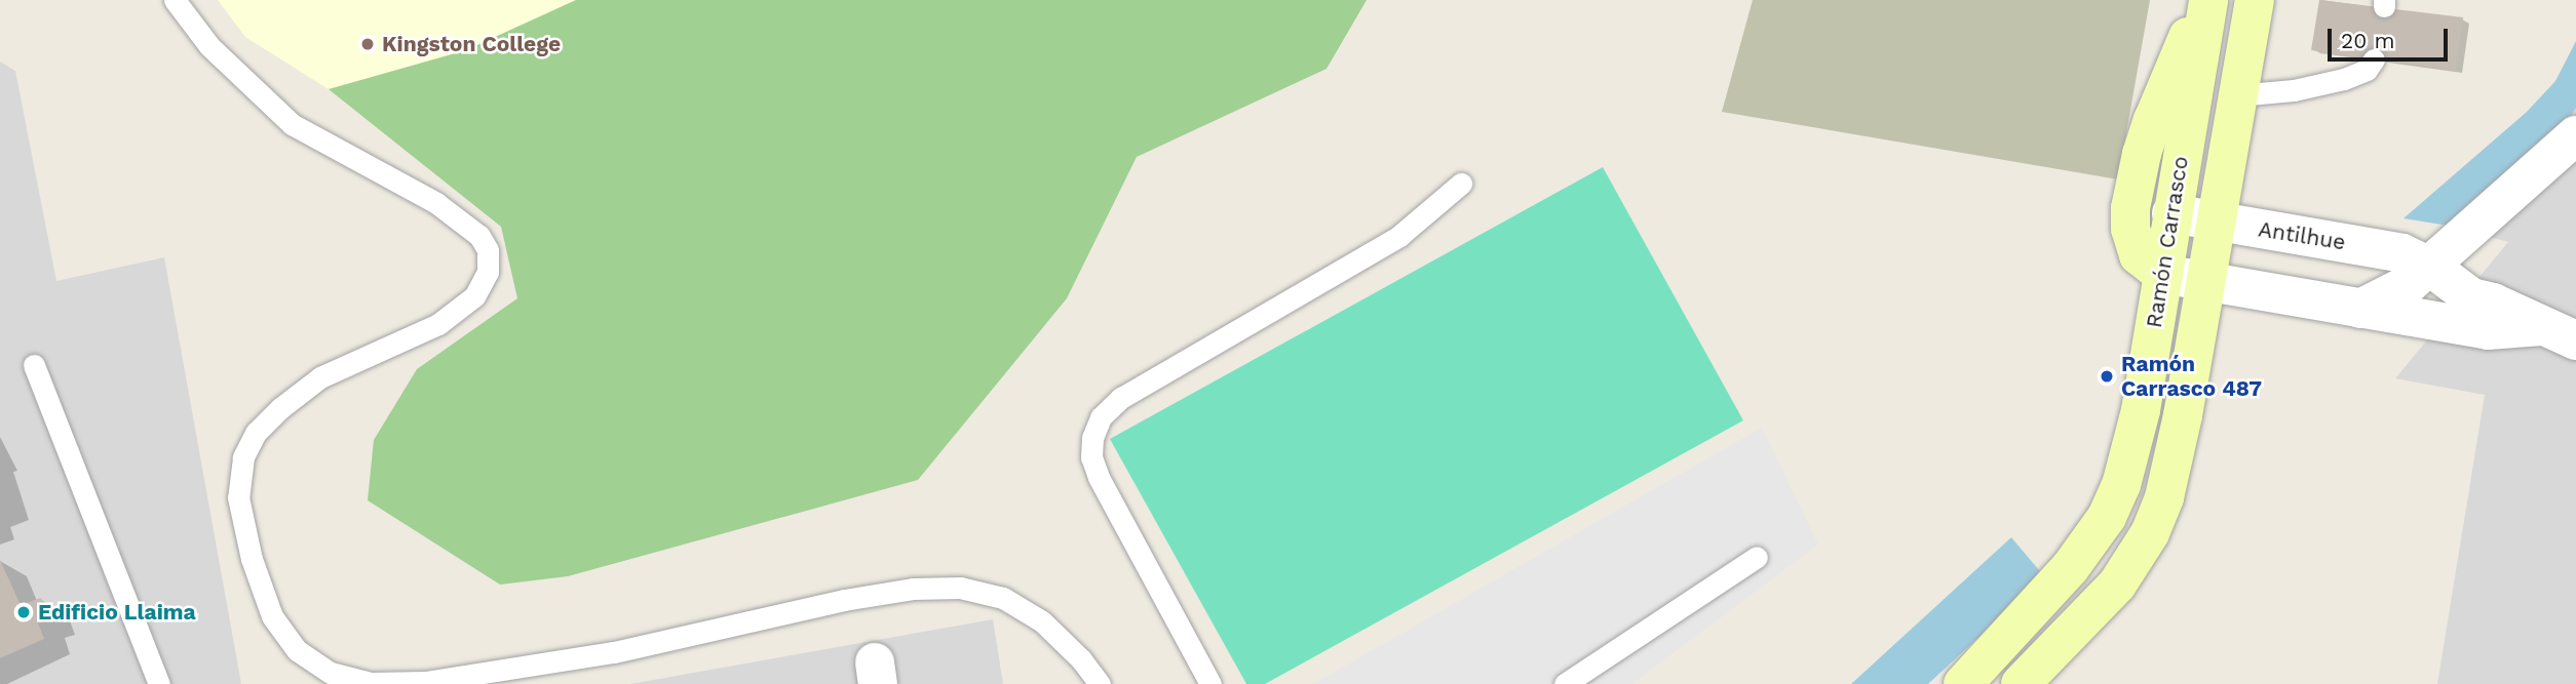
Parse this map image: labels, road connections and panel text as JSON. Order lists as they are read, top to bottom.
{
  "streets": {
    "main road": ["Ramón Carrasco"],
    "street": ["Antilhue"]
  },
  "crossings": [
    ["Antilhue", "Ramón Carrasco"]
  ],
  "places": ["Kingston College", "Ramón Carrasco 487", "Edificio Llaima"],
  "scale_bar": "20 m"
}
